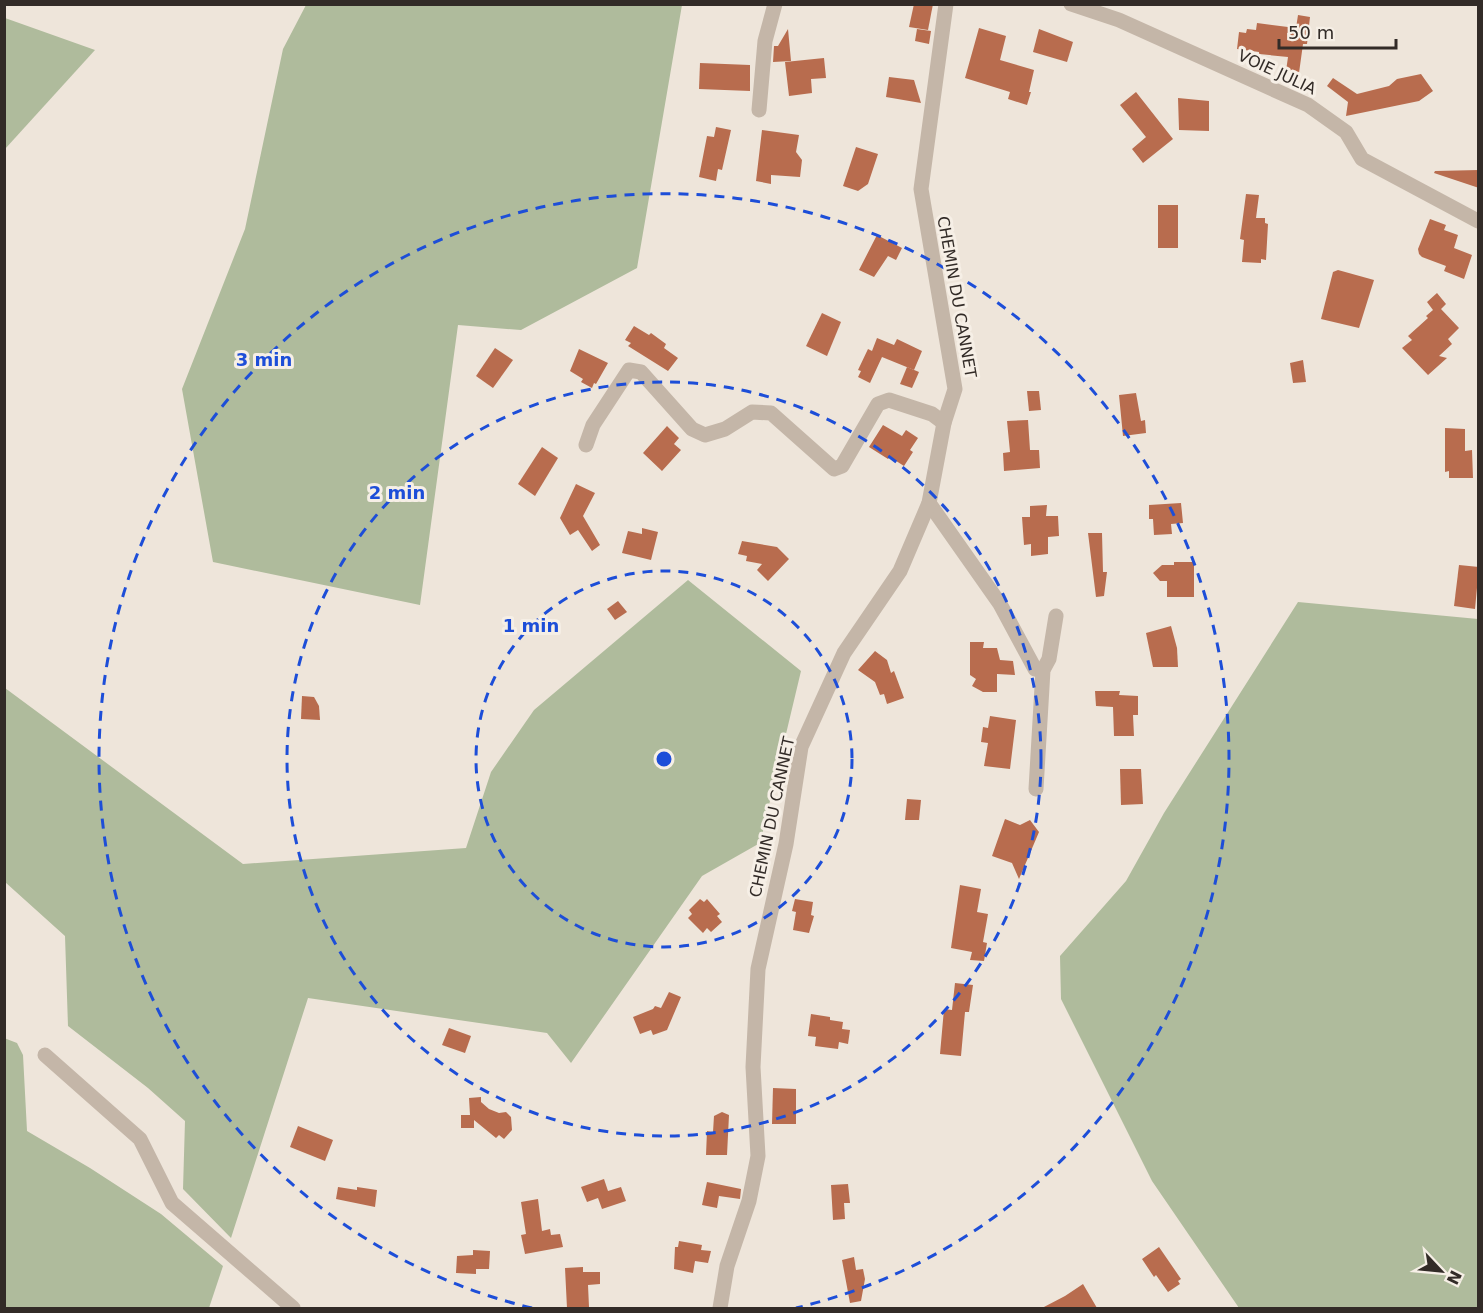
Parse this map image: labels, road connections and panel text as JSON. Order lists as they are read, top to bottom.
{
  "streets": {
    "street": ["VOIE JULIA", "CHEMIN DU CANNET"]
  },
  "scale_bar": "50 m",
  "north": "bottom right",
  "rings": ["3 min", "2 min", "1 min"]
}
